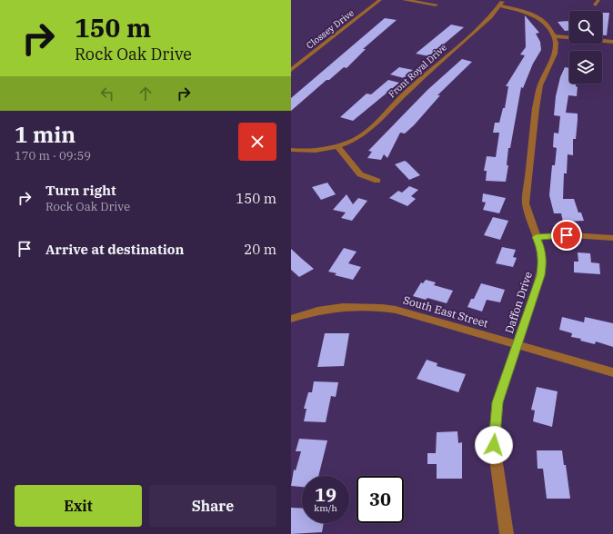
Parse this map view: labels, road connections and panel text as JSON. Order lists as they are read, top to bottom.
{
  "streets": {
    "street": [
      "Clossey Drive",
      "Front Royal Drive",
      "Daffon Drive",
      "South East Street"
    ]
  },
  "crossings": [
    ["Daffon Drive", "South East Street"]
  ],
  "page": {
    "turn": ["150 m", "Rock Oak Drive"],
    "heading": ["1 min", "170 m · 09:59"],
    "list": [
      {
        "name": "Turn right",
        "note": "Rock Oak Drive",
        "value": "150 m"
      },
      {
        "name": "Arrive at destination",
        "value": "20 m"
      }
    ],
    "speed": "19 km/h",
    "limit": "30",
    "buttons": ["Exit", "Share"]
  }
}
